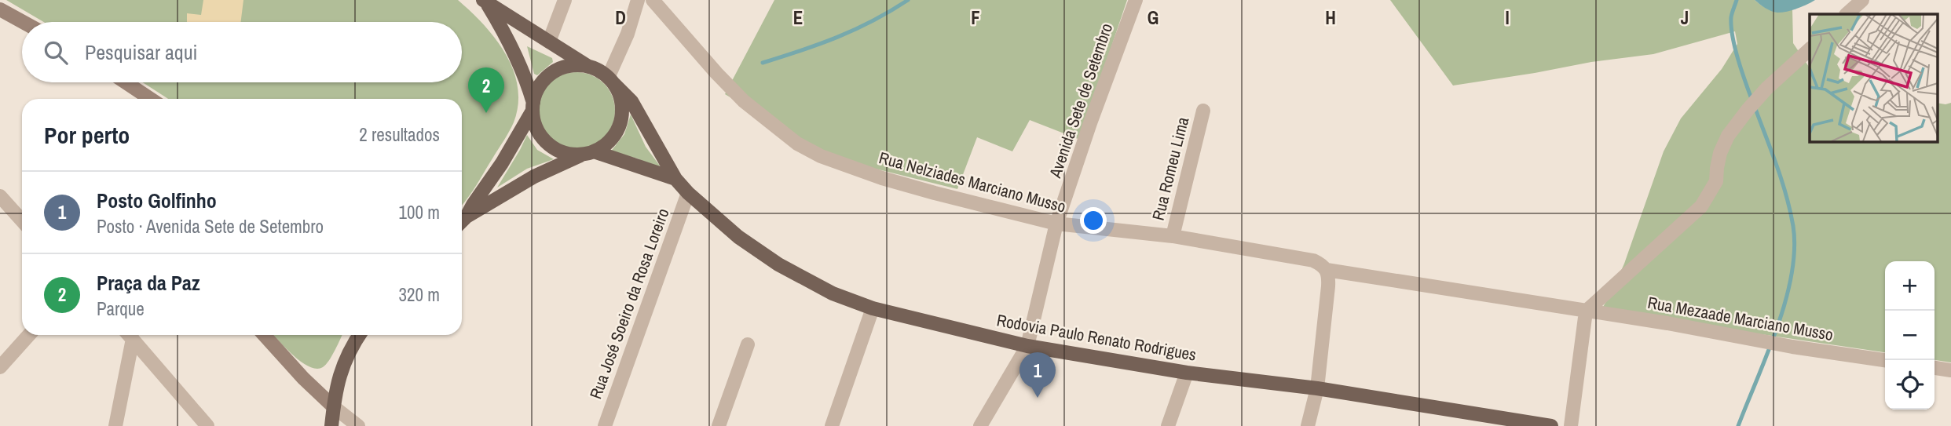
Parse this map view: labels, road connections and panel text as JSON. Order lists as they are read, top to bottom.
{
  "streets": {
    "main road": ["Rodovia Paulo Renato Rodrigues"],
    "street": [
      "Avenida Sete de Setembro",
      "Rua Romeu Lima",
      "Rua Nelziades Marciano Musso",
      "Rua José Soeiro da Rosa Loreiro",
      "Rua Mezaade Marciano Musso"
    ]
  },
  "crossings": [
    ["Avenida Sete de Setembro", "Rua Nelziades Marciano Musso"],
    ["Avenida Sete de Setembro", "Rodovia Paulo Renato Rodrigues"],
    ["Rua Romeu Lima", "Rua Nelziades Marciano Musso"],
    ["Rua Nelziades Marciano Musso", "Rua Mezaade Marciano Musso"],
    ["Rua José Soeiro da Rosa Loreiro", "Rodovia Paulo Renato Rodrigues"]
  ],
  "page": {
    "search": "Pesquisar aqui",
    "pins": ["2", "1"],
    "heading": ["Por perto", "2 resultados"],
    "list": [
      {
        "mark": "1",
        "name": "Posto Golfinho",
        "note": "Posto · Avenida Sete de Setembro",
        "value": "100 m"
      },
      {
        "mark": "2",
        "name": "Praça da Paz",
        "note": "Parque",
        "value": "320 m"
      }
    ],
    "map_buttons": ["+", "−"]
  },
  "grid": {
    "columns": [
      "D",
      "E",
      "F",
      "G",
      "H",
      "I",
      "J"
    ]
  }
}
